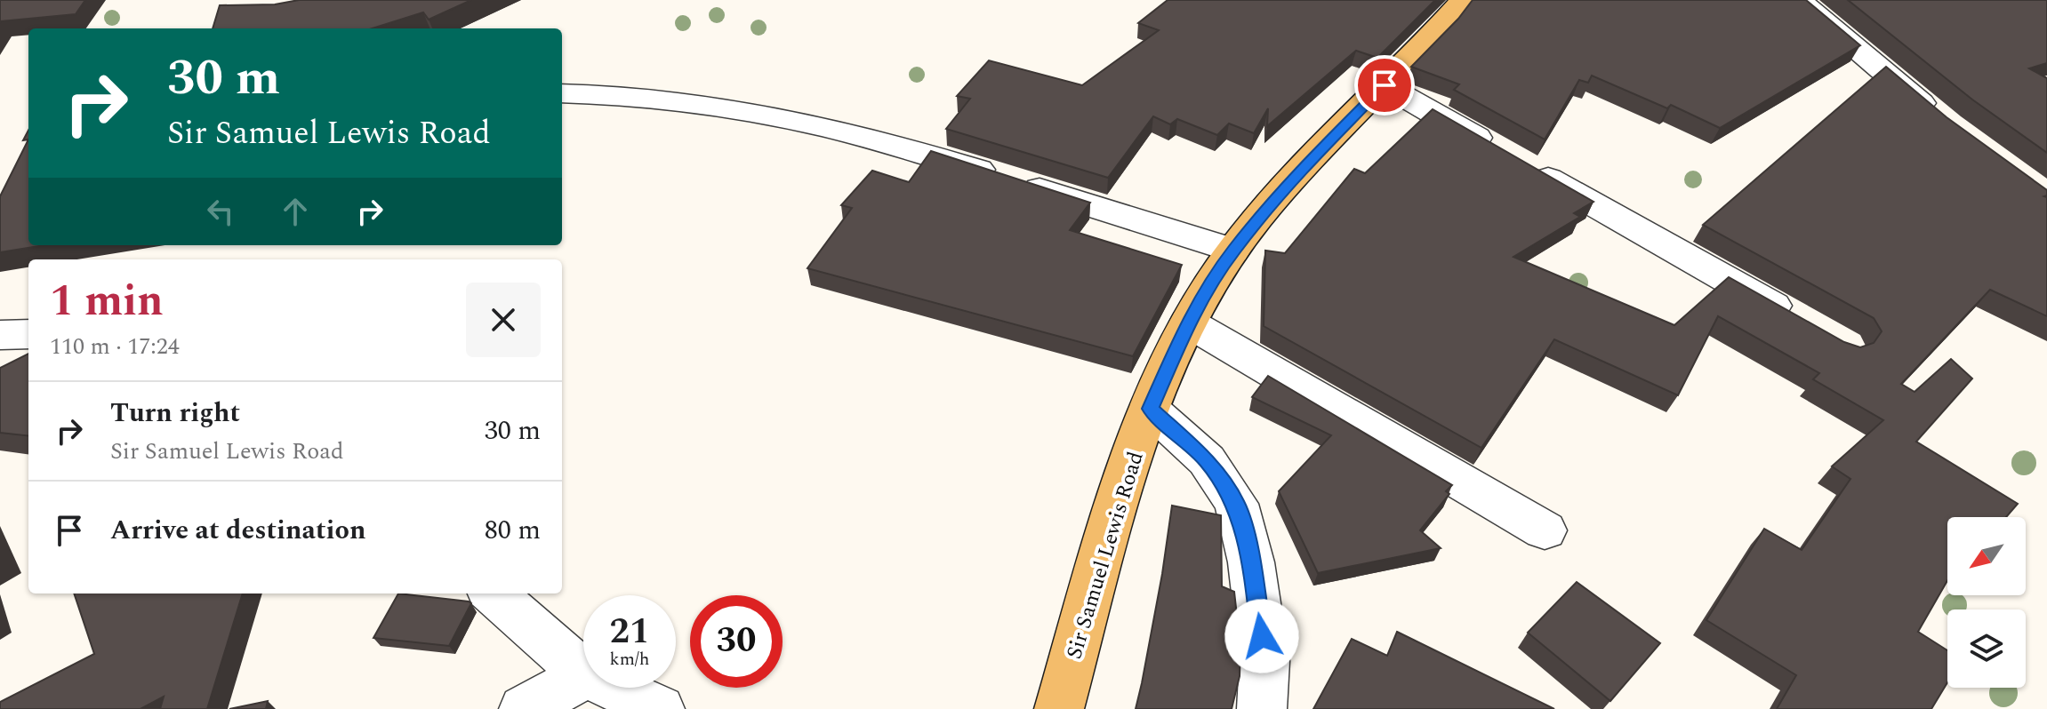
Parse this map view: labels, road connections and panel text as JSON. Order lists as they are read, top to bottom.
{
  "streets": {
    "main road": ["Sir Samuel Lewis Road"]
  },
  "north": "bottom left",
  "page": {
    "turn": ["30 m", "Sir Samuel Lewis Road"],
    "heading": ["1 min", "110 m · 17:24"],
    "list": [
      {
        "name": "Turn right",
        "note": "Sir Samuel Lewis Road",
        "value": "30 m"
      },
      {
        "name": "Arrive at destination",
        "value": "80 m"
      }
    ],
    "speed": "21 km/h",
    "limit": "30"
  }
}
